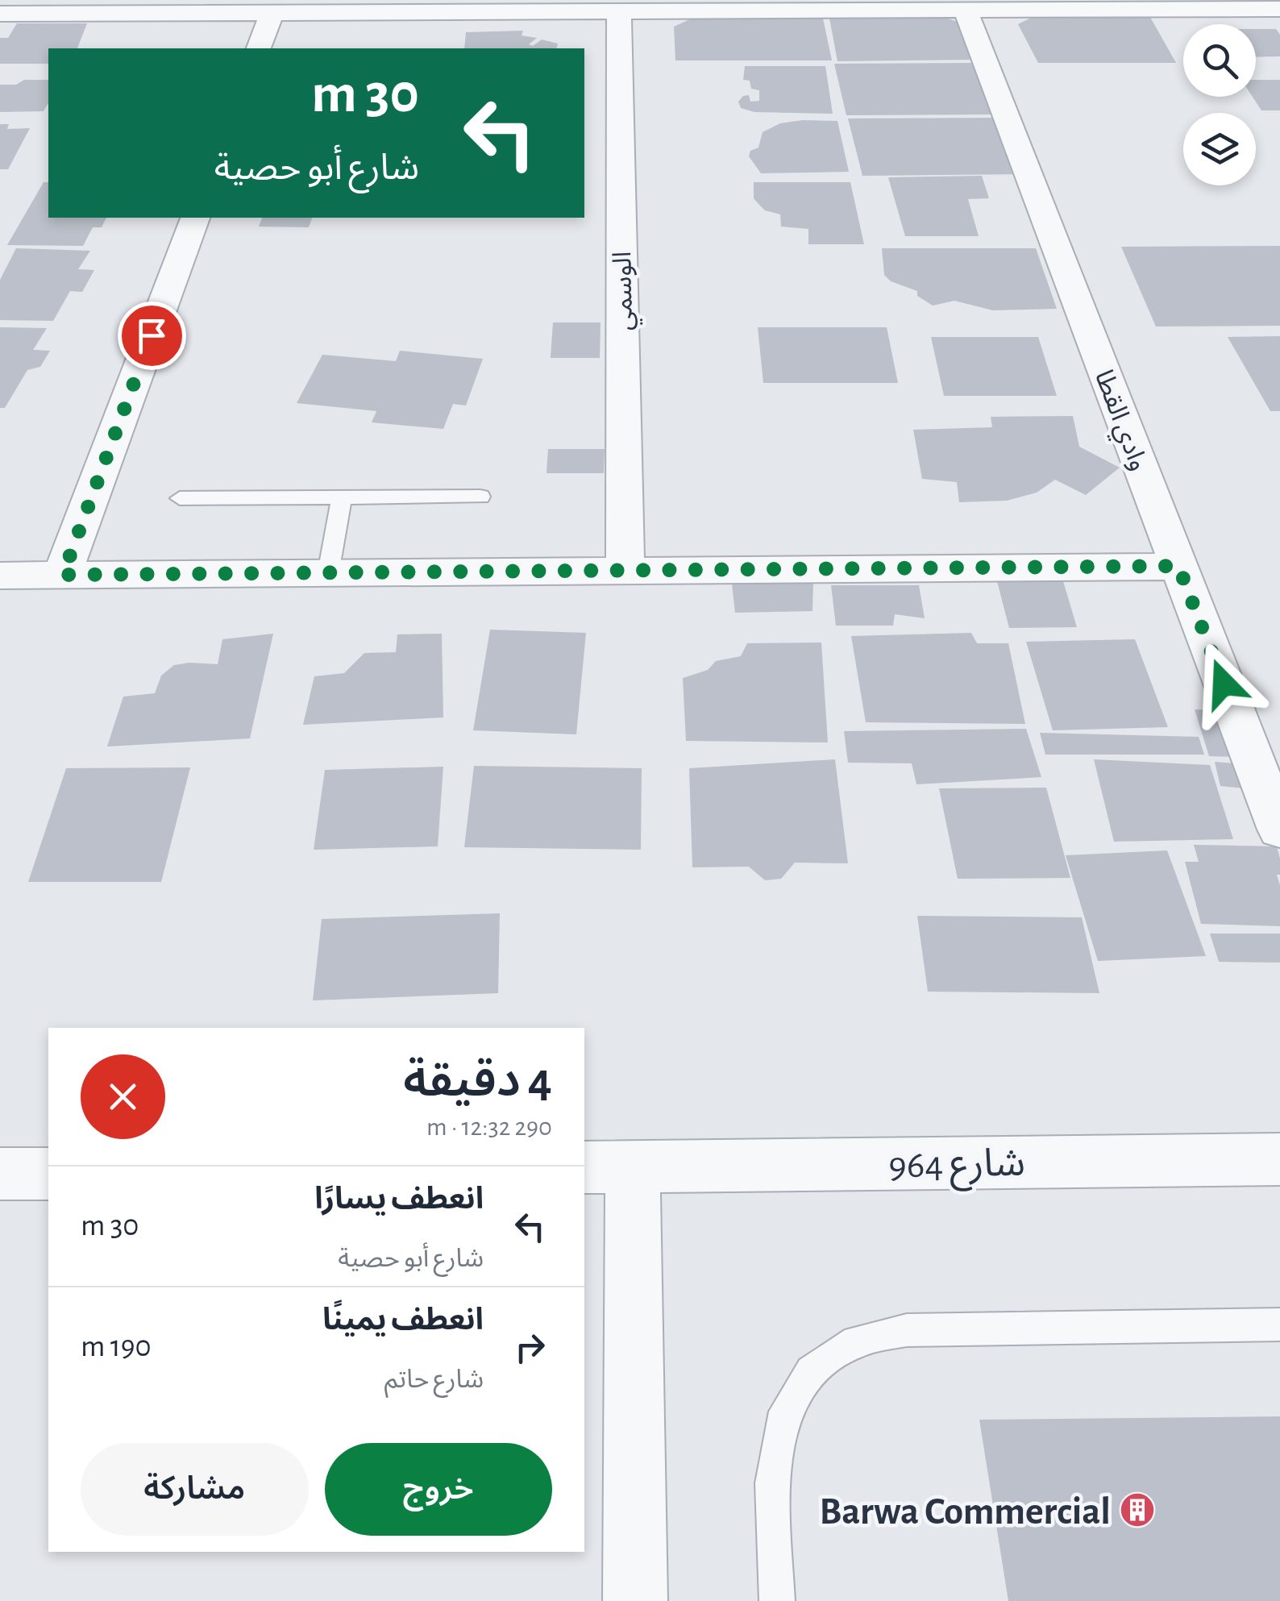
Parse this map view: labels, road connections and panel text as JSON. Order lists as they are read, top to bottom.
{
  "streets": {
    "street": ["الوسمي", "وادي القطا", "شارع 964"]
  },
  "places": {
    "building": ["Barwa Commercial"]
  },
  "page": {
    "turn": ["30 m", "شارع أبو حصية"],
    "heading": ["4 دقيقة", "290 m · 12:32"],
    "list": [
      {
        "name": "انعطف يسارًا",
        "note": "شارع أبو حصية",
        "value": "30 m"
      },
      {
        "name": "انعطف يمينًا",
        "note": "شارع حاتم",
        "value": "190 m"
      }
    ],
    "buttons": ["خروج", "مشاركة"]
  }
}
